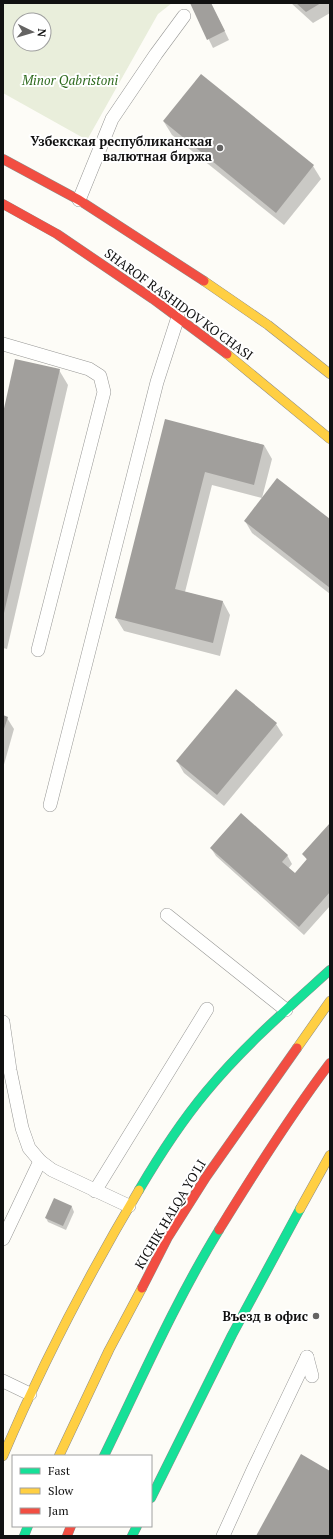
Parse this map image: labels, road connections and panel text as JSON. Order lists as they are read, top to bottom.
{
  "streets": {
    "main road": ["SHAROF RASHIDOV KO'CHASI", "KICHIK HALQA YO'LI"]
  },
  "parks": ["Minor Qabristoni"],
  "places": ["Узбекская республиканская валютная биржа", "Въезд в офис"],
  "legend": ["Fast", "Slow", "Jam"],
  "north": "right"
}
